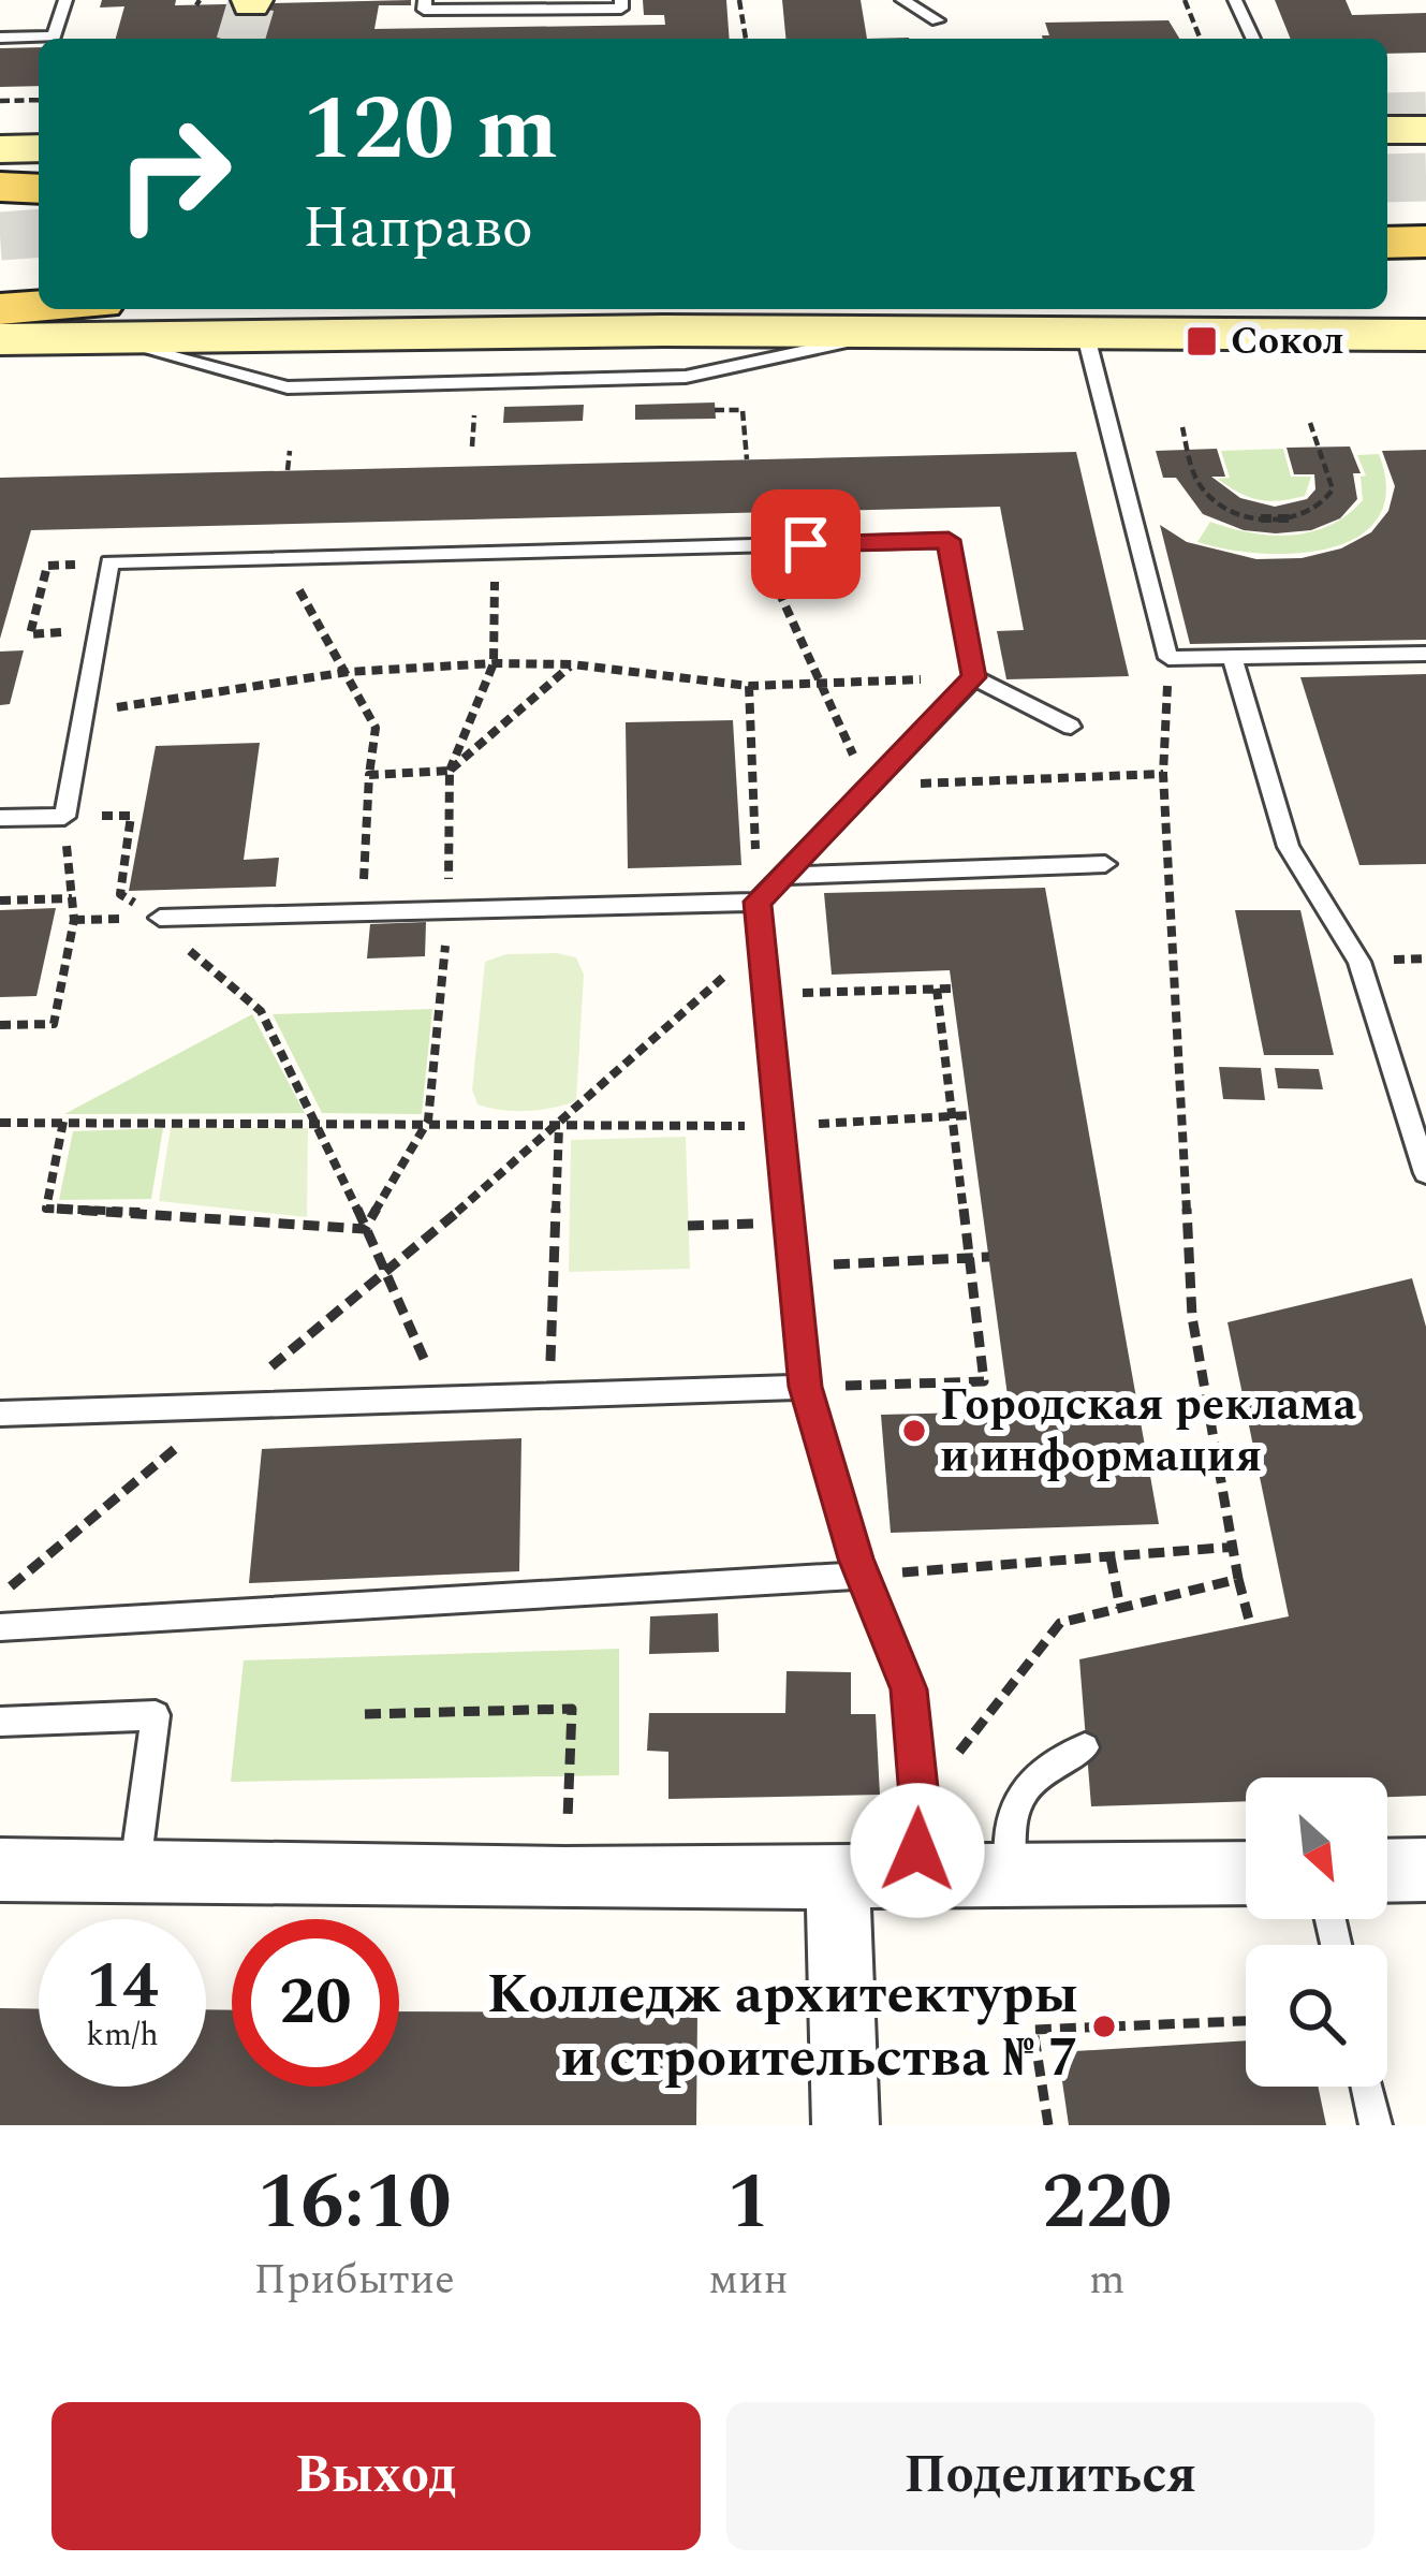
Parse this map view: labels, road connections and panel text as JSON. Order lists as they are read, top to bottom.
{
  "places": {
    "transit": ["Сокол"],
    "other": ["Городская реклама и информация", "Колледж архитектуры и строительства № 7"]
  },
  "north": "bottom right",
  "page": {
    "turn": ["120 m", "Направо"],
    "speed": "14 km/h",
    "limit": "20",
    "eta": [
      "16:10",
      "Прибытие",
      "1",
      "мин",
      "220",
      "m"
    ],
    "buttons": ["Выход", "Поделиться"]
  }
}
